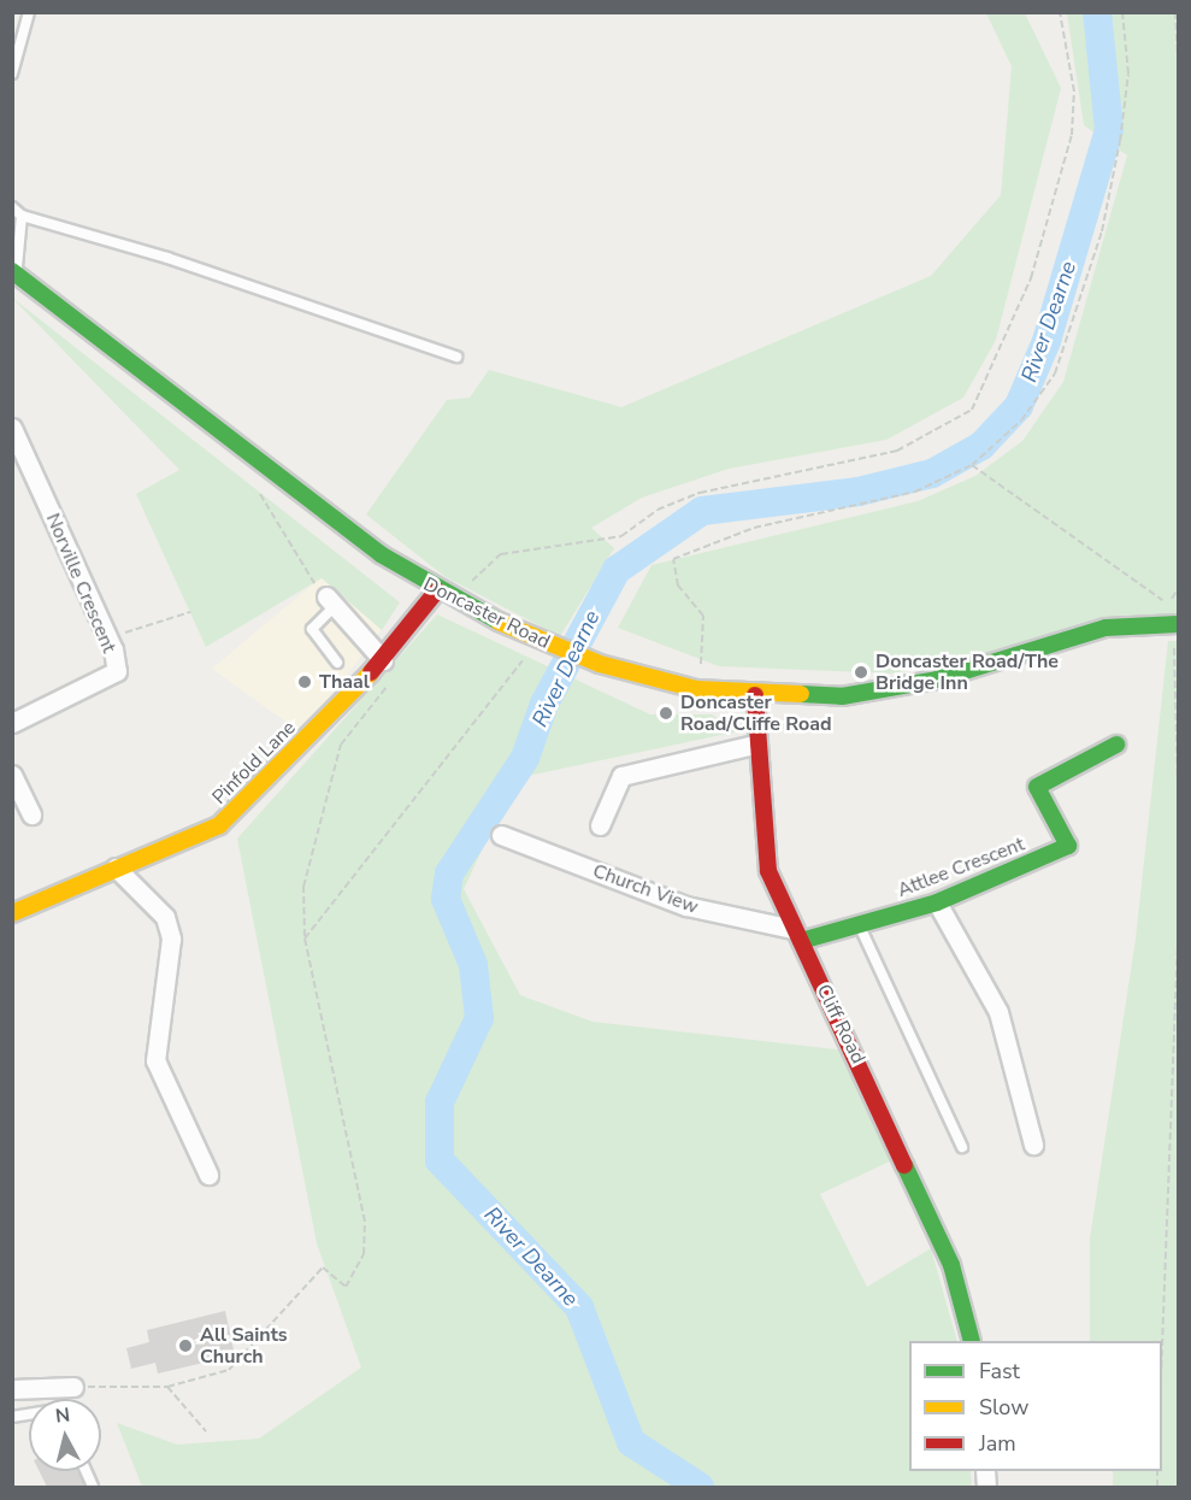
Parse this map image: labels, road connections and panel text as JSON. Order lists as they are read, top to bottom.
{
  "streets": {
    "main road": [
      "Doncaster Road",
      "Pinfold Lane",
      "Attlee Crescent",
      "Cliff Road"
    ],
    "street": ["Norville Crescent", "Church View"]
  },
  "crossings": [
    ["Doncaster Road", "Pinfold Lane"],
    ["Doncaster Road", "Cliff Road"],
    ["Attlee Crescent", "Church View"],
    ["Attlee Crescent", "Cliff Road"],
    ["Church View", "Cliff Road"]
  ],
  "water": ["River Dearne"],
  "places": [
    "Doncaster Road/The Bridge Inn",
    "Thaal",
    "Doncaster Road/Cliffe Road",
    "All Saints Church"
  ],
  "legend": ["Fast", "Slow", "Jam"],
  "north": "top"
}
